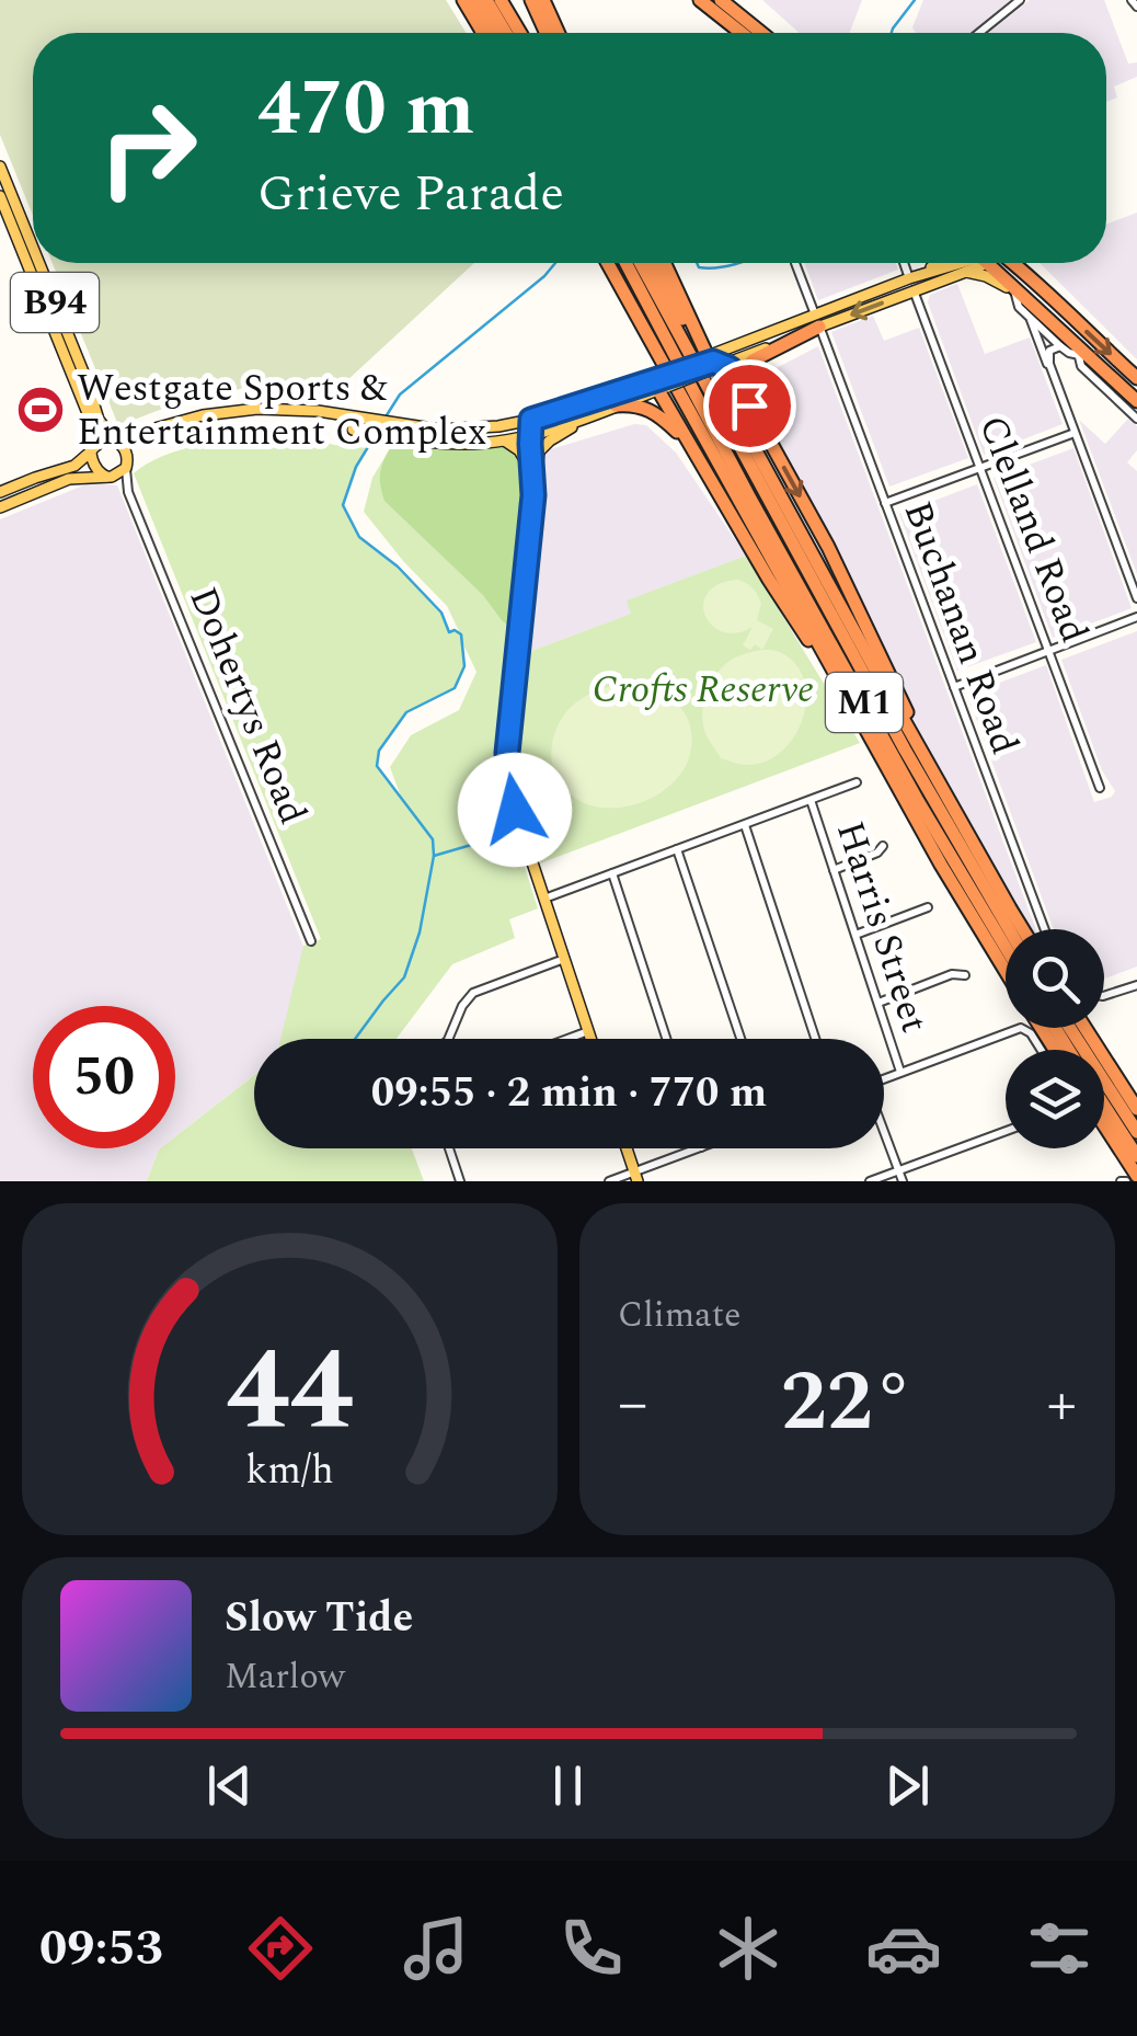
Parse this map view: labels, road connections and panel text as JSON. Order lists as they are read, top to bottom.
{
  "streets": {
    "highway": ["M1"],
    "main road": ["B94"],
    "street": [
      "Clelland Road",
      "Buchanan Road",
      "Dohertys Road",
      "Harris Street"
    ]
  },
  "crossings": [
    ["B94", "Dohertys Road"]
  ],
  "parks": ["Crofts Reserve"],
  "places": {
    "sports": ["Westgate Sports & Entertainment Complex"]
  },
  "page": {
    "turn": ["470 m", "Grieve Parade"],
    "limit": "50",
    "trip": "09:55 · 2 min · 770 m",
    "tile": "Climate",
    "heat": ["−", "22°", "+"],
    "song": ["Slow Tide", "Marlow"],
    "tabs": "09:53",
    "gauge": ["44", "km/h"]
  }
}
